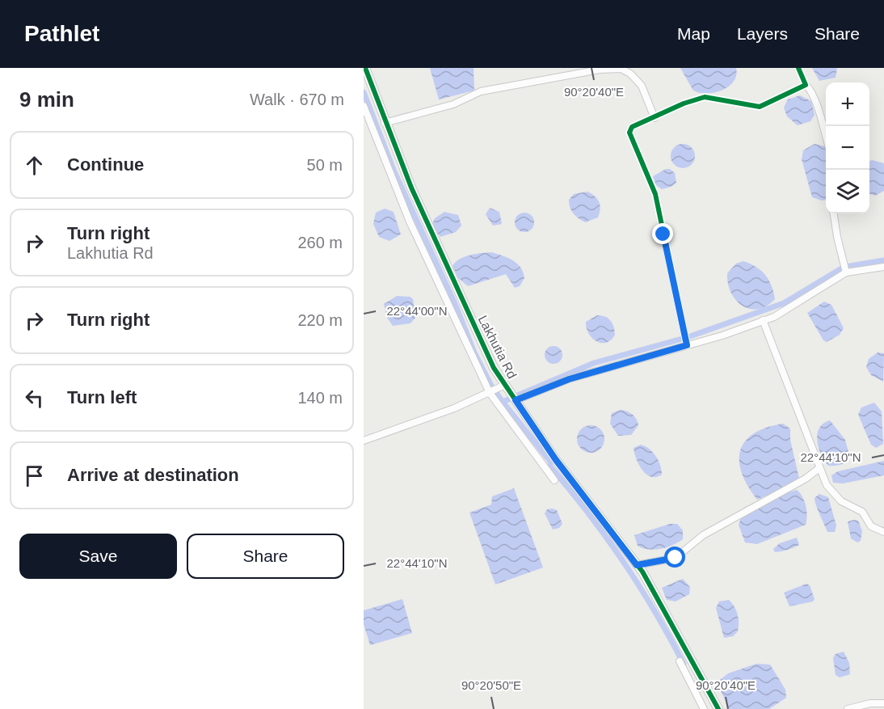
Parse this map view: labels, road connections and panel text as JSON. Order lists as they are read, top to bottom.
{
  "streets": {
    "street": ["Lakhutia Rd"]
  },
  "page": {
    "header": "Pathlet",
    "nav": ["Map", "Layers", "Share"],
    "heading": ["9 min", "Walk · 670 m"],
    "map_buttons": ["+", "−"],
    "list": [
      ["Continue", "50 m"],
      ["Turn right", "Lakhutia Rd", "260 m"],
      ["Turn right", "220 m"],
      ["Turn left", "140 m"],
      "Arrive at destination"
    ],
    "buttons": ["Save", "Share"]
  },
  "coordinates": [
    "90°20'40\"E",
    "22°44'00\"N",
    "22°44'10\"N",
    "90°20'50\"E"
  ]
}
